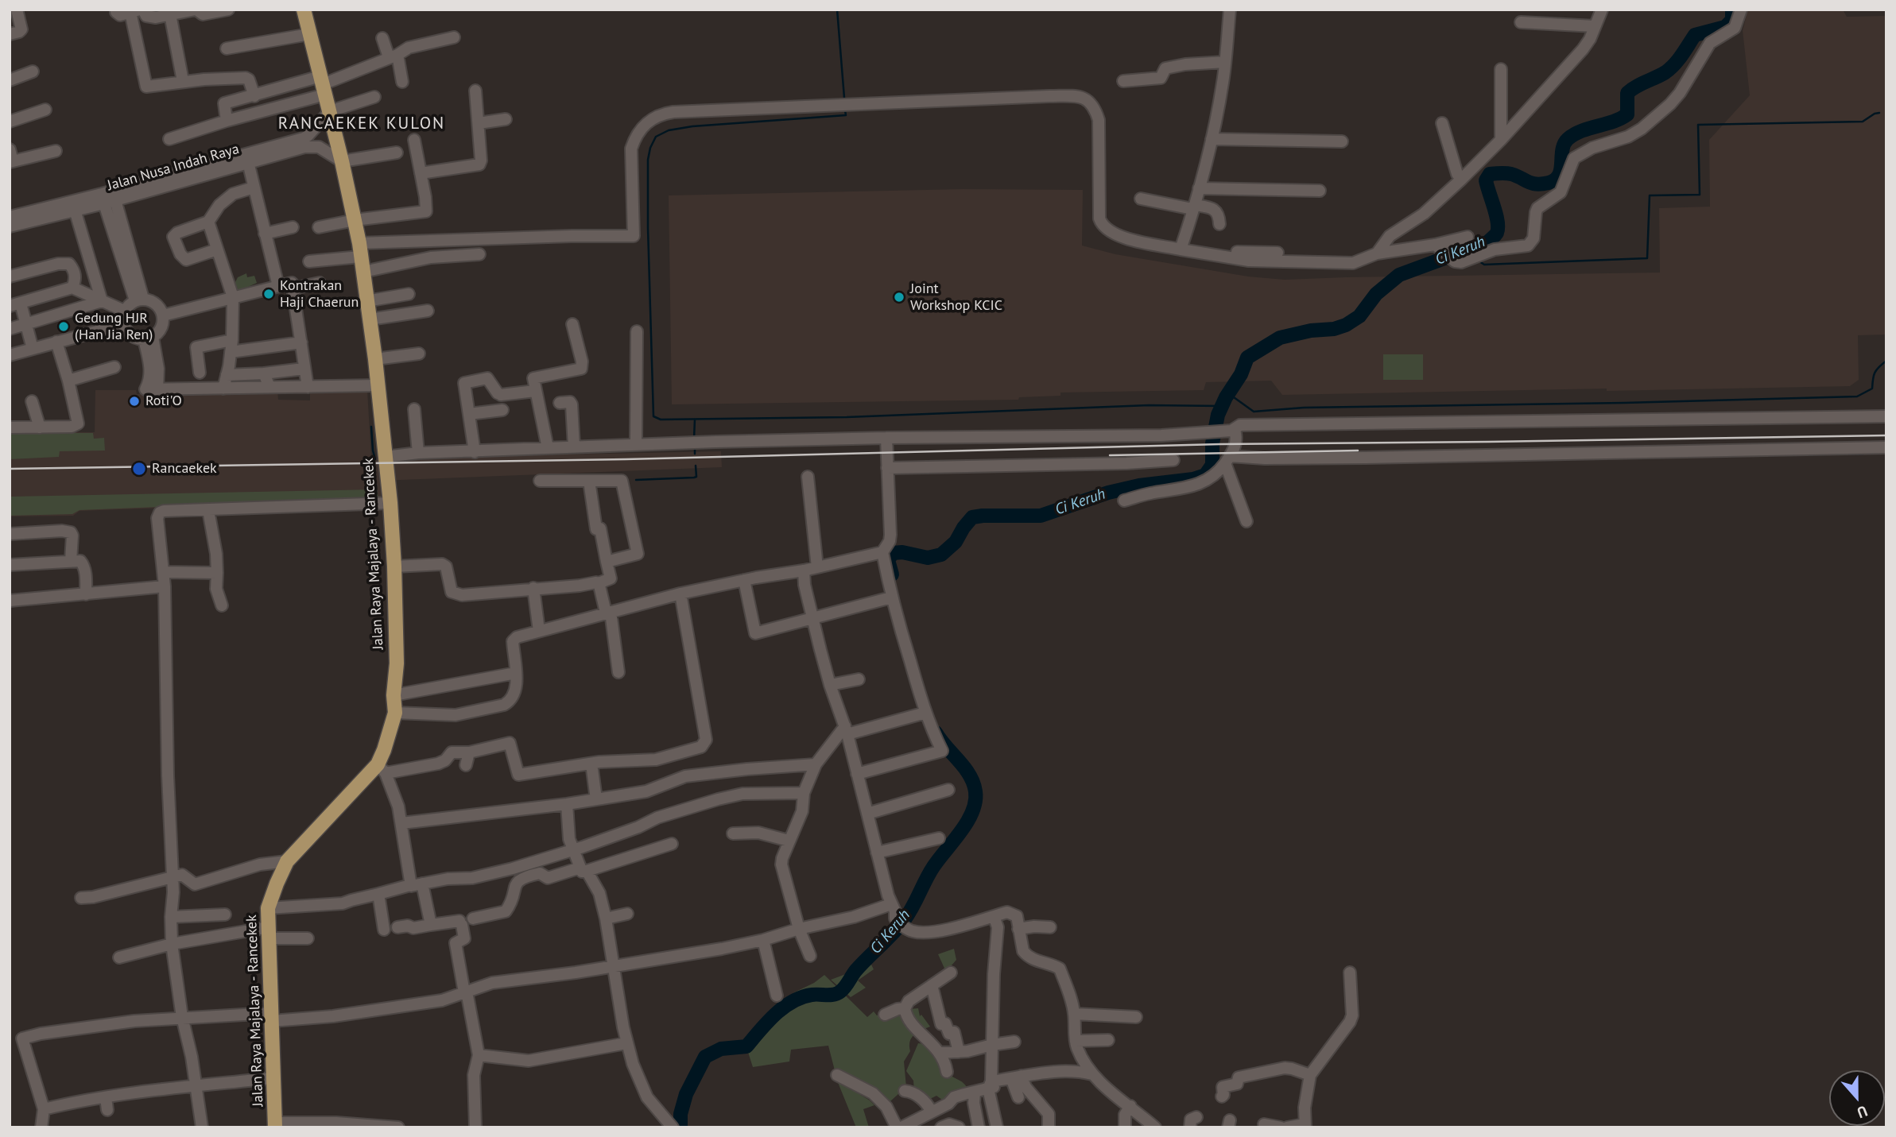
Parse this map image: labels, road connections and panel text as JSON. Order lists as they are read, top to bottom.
{
  "streets": {
    "main road": ["Jalan Raya Majalaya - Rancekek"],
    "street": ["Jalan Nusa Indah Raya"]
  },
  "crossings": [
    ["Jalan Nusa Indah Raya", "Jalan Raya Majalaya - Rancekek"]
  ],
  "districts": ["RANCAEKEK KULON"],
  "water": ["Ci Keruh"],
  "places": [
    "Kontrakan Haji Chaerun",
    "Joint Workshop KCIC",
    "Gedung HJR (Han Jia Ren)",
    "Roti'O",
    "Rancaekek"
  ],
  "north": "bottom"
}
